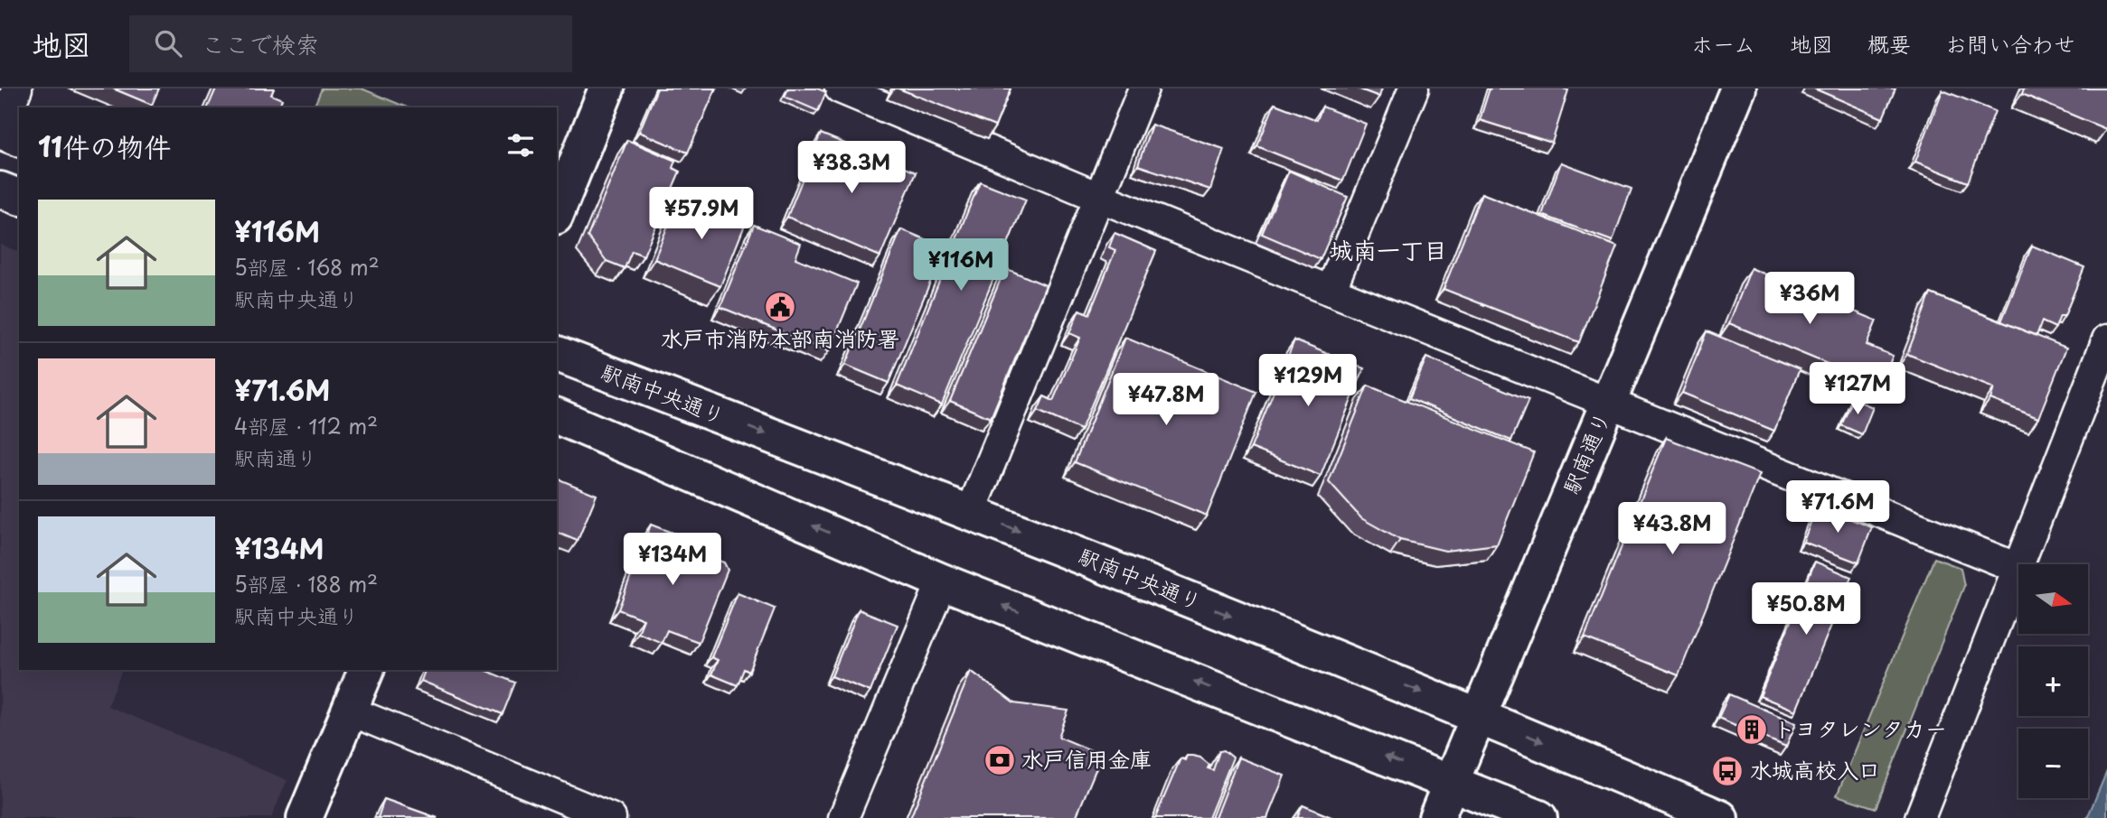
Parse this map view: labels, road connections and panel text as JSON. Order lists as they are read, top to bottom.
{
  "streets": {
    "street": ["駅南中央通り", "駅南通り"]
  },
  "crossings": [
    ["駅南中央通り", "駅南通り"]
  ],
  "districts": ["城南一丁目"],
  "places": {
    "public building": ["水戸市消防本部南消防署"],
    "building": ["トヨタレンタカー"],
    "bank": ["水戸信用金庫"],
    "bus stop": ["水城高校入口"]
  },
  "north": "right",
  "page": {
    "header": "地図",
    "search": "ここで検索",
    "nav": [
      "ホーム",
      "地図",
      "概要",
      "お問い合わせ"
    ],
    "heading": "11件の物件",
    "price": [
      "¥38.3M",
      "¥57.9M",
      "¥116M",
      "¥36M",
      "¥129M",
      "¥127M",
      "¥47.8M",
      "¥71.6M",
      "¥43.8M",
      "¥134M",
      "¥50.8M"
    ],
    "list": [
      {
        "name": "¥116M",
        "note": "5部屋 · 168 m² · 駅南中央通り"
      },
      {
        "name": "¥71.6M",
        "note": "4部屋 · 112 m² · 駅南通り"
      },
      {
        "name": "¥134M",
        "note": "5部屋 · 188 m² · 駅南中央通り"
      }
    ],
    "map_buttons": ["+", "−"]
  }
}
